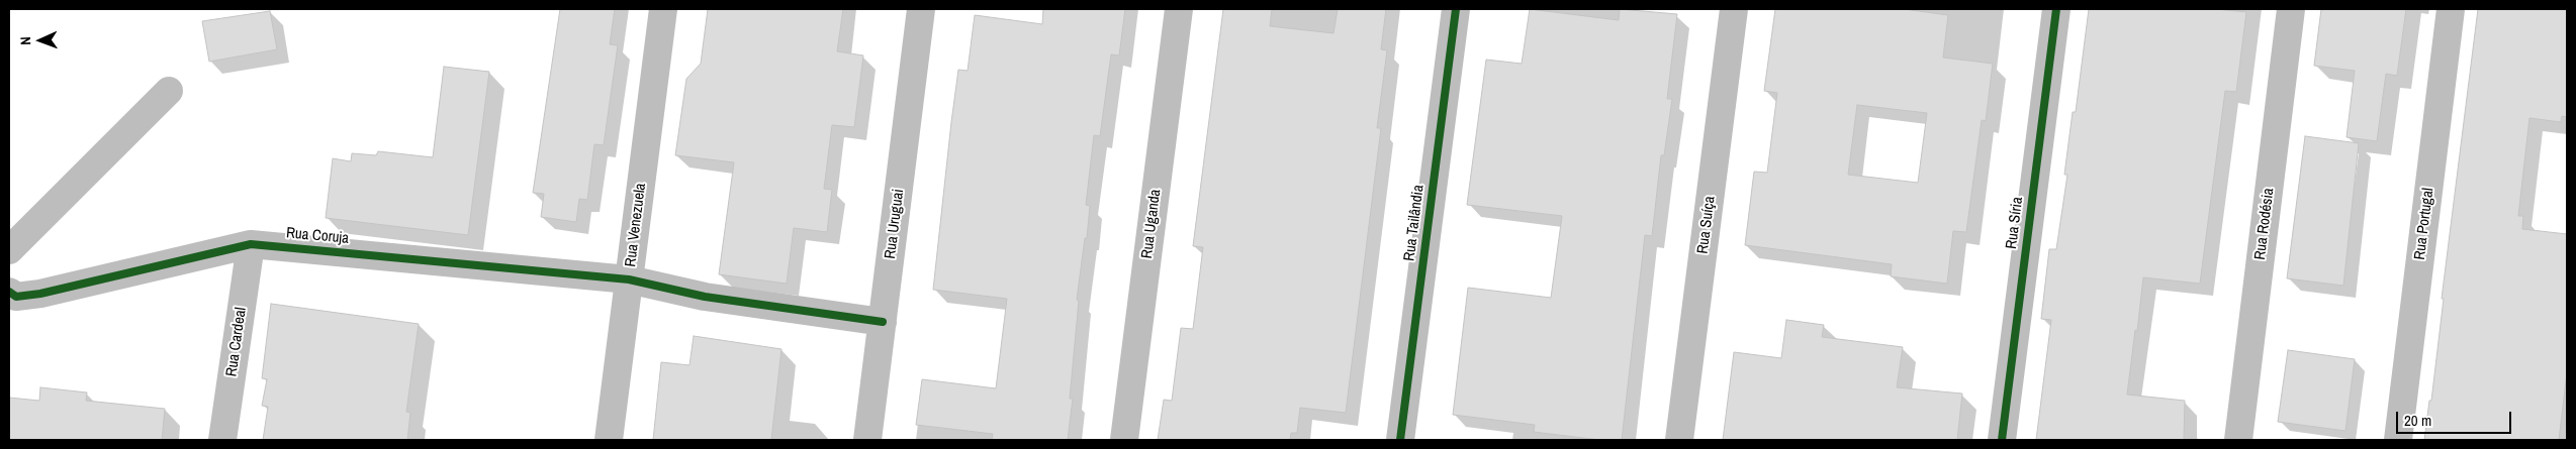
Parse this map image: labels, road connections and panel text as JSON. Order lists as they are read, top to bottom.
{
  "streets": {
    "street": [
      "Rua Tailândia",
      "Rua Síria",
      "Rua Uruguai",
      "Rua Uganda",
      "Rua Rodésia",
      "Rua Portugal",
      "Rua Venezuela",
      "Rua Suíça",
      "Rua Coruja",
      "Rua Cardeal"
    ]
  },
  "crossings": [
    ["Rua Uruguai", "Rua Coruja"],
    ["Rua Venezuela", "Rua Coruja"],
    ["Rua Coruja", "Rua Cardeal"]
  ],
  "scale_bar": "20 m",
  "north": "left"
}
